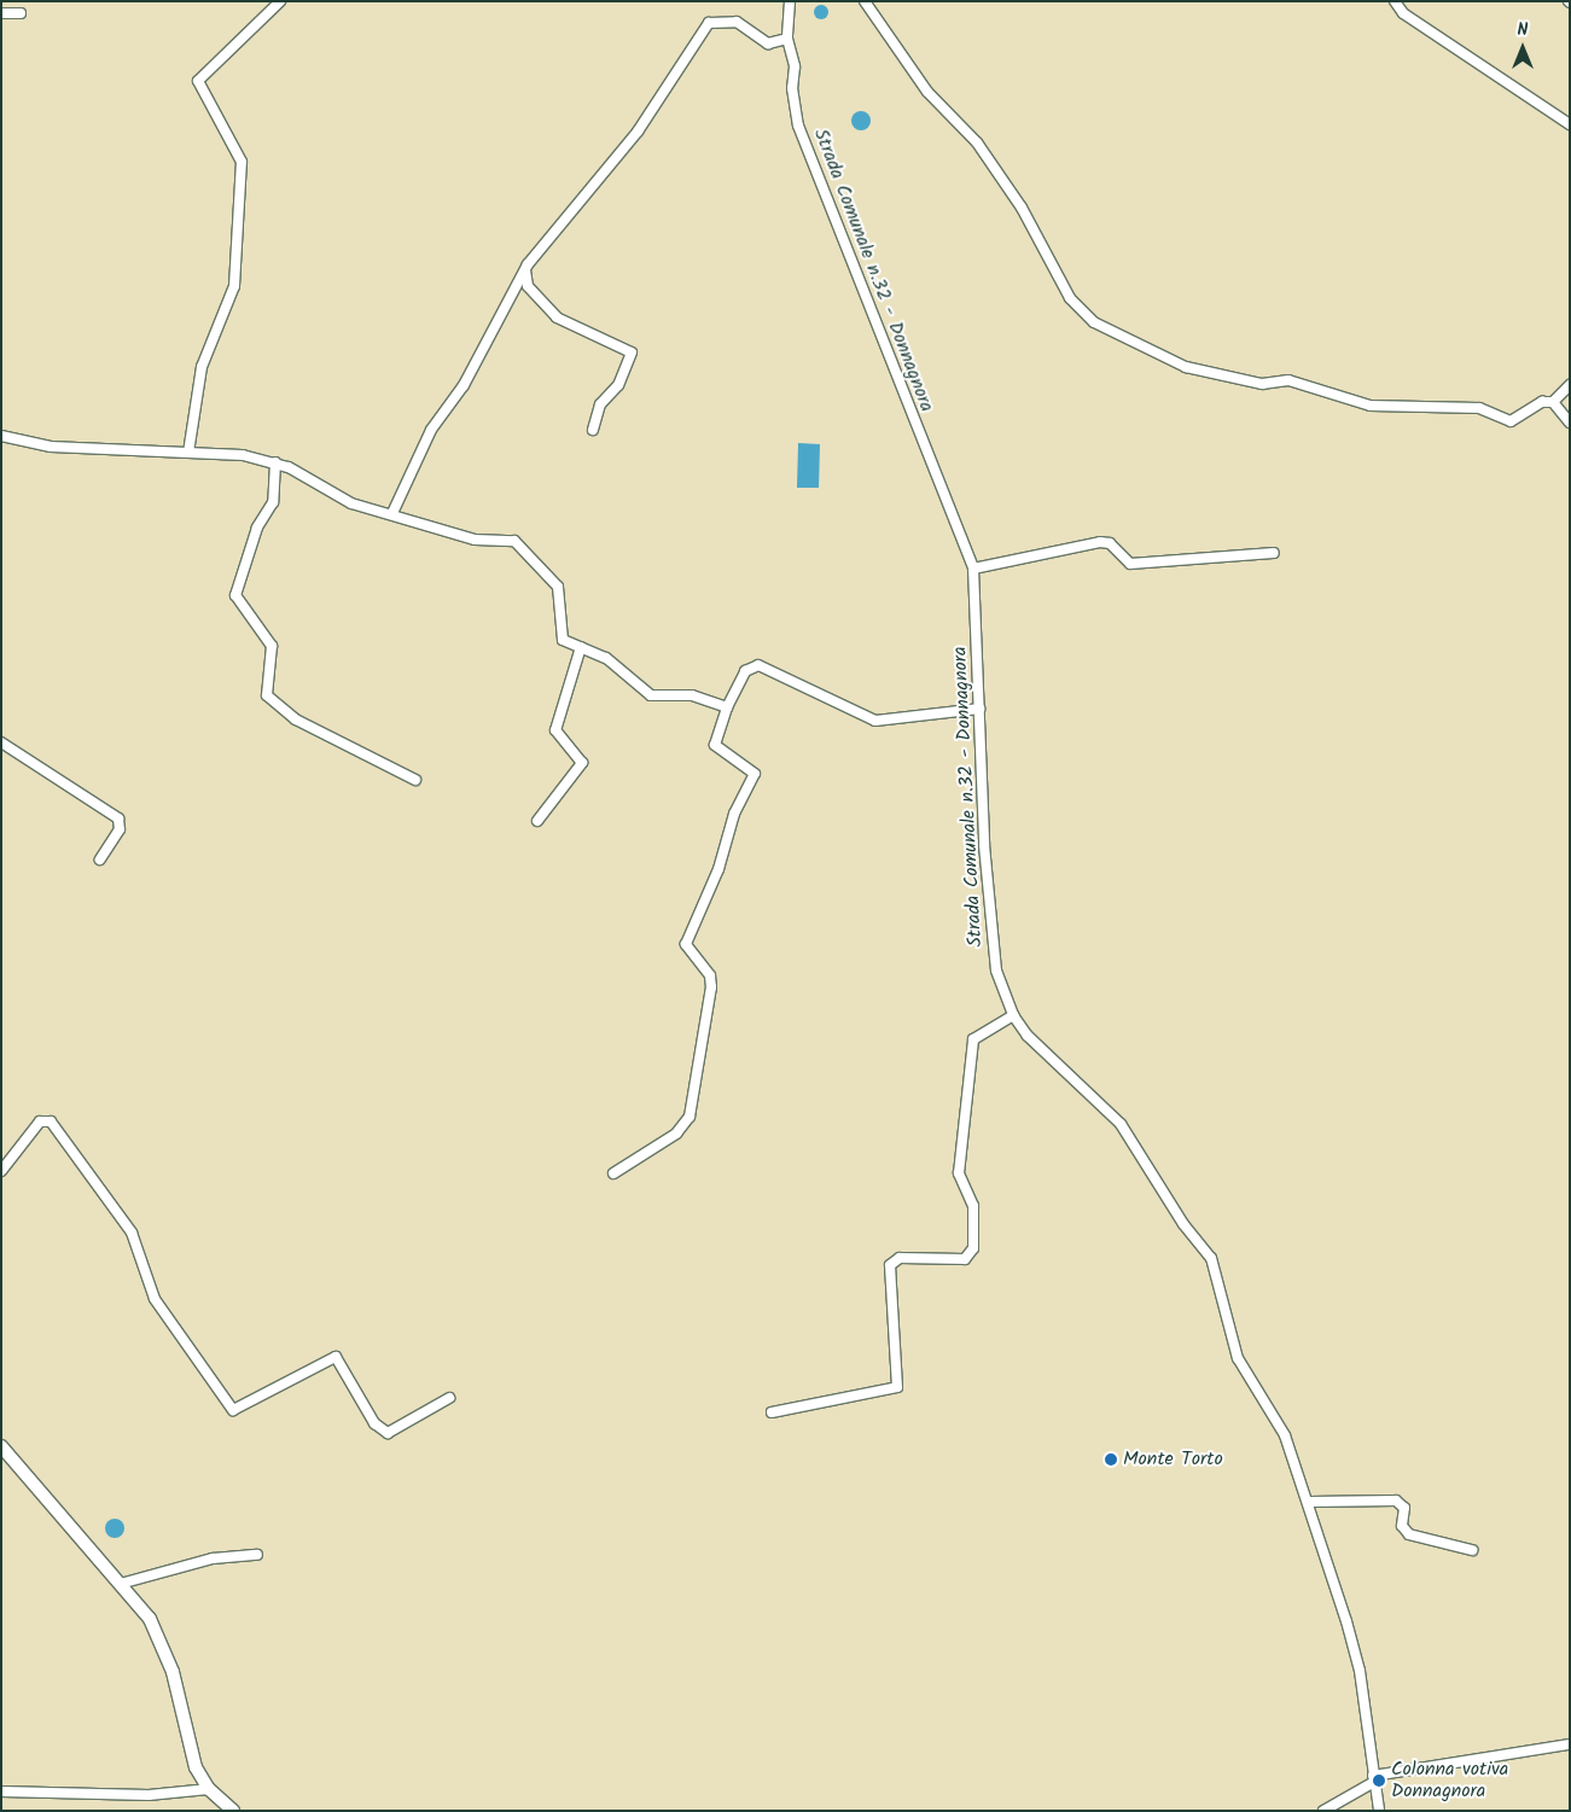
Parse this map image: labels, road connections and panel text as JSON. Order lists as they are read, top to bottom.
{
  "streets": {
    "street": ["Strada Comunale n.32 - Donnagnora"]
  },
  "places": ["Monte Torto", "Colonna votiva Donnagnora"],
  "north": "top"
}
